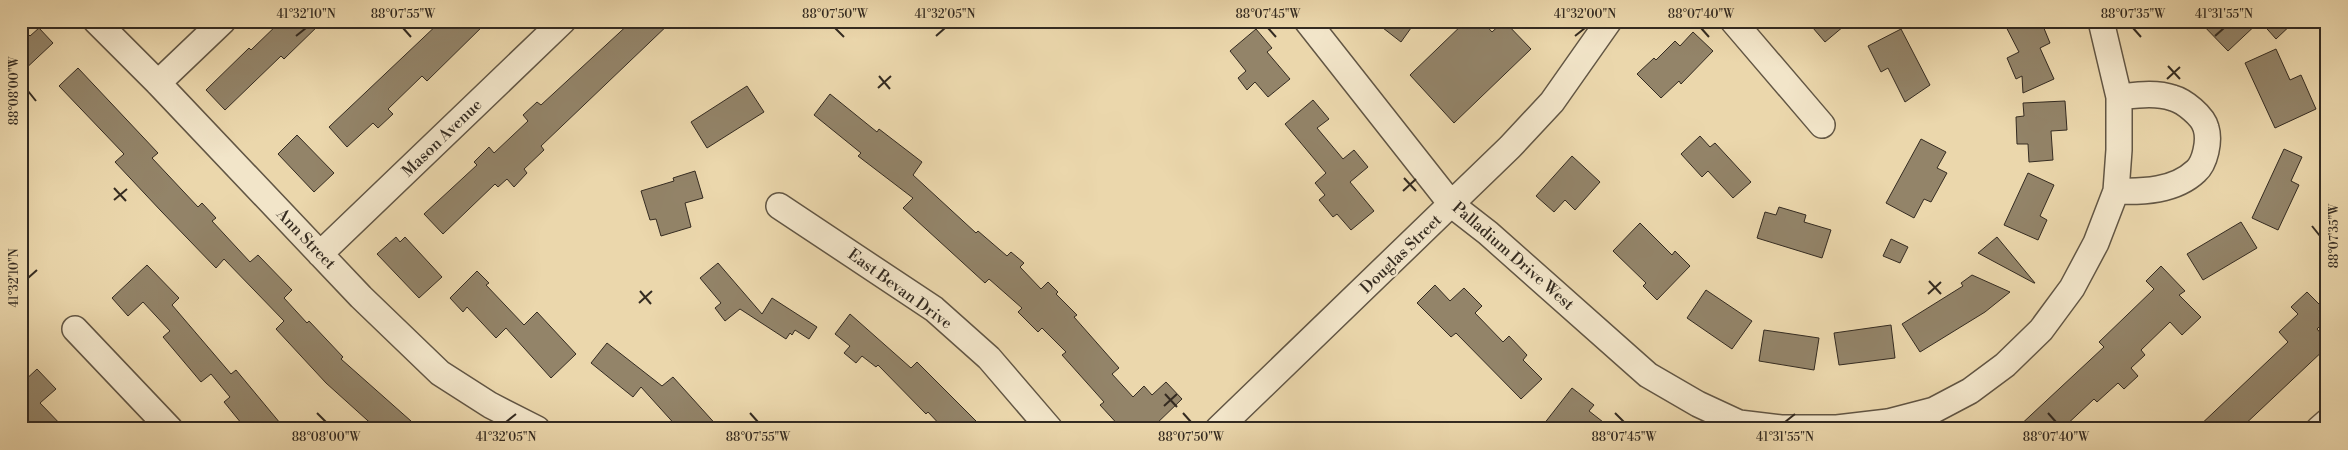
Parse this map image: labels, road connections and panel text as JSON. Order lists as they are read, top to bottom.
{
  "streets": {
    "street": [
      "Mason Avenue",
      "Ann Street",
      "Douglas Street",
      "Palladium Drive West",
      "East Bevan Drive"
    ]
  },
  "crossings": [
    ["Mason Avenue", "Ann Street"],
    ["Douglas Street", "Palladium Drive West"]
  ],
  "coordinates": [
    "41°32'10\"N",
    "88°07'55\"W",
    "88°07'50\"W",
    "41°32'05\"N",
    "88°07'45\"W",
    "41°32'00\"N",
    "88°07'40\"W",
    "88°07'35\"W",
    "41°31'55\"N",
    "88°08'00\"W"
  ]
}
